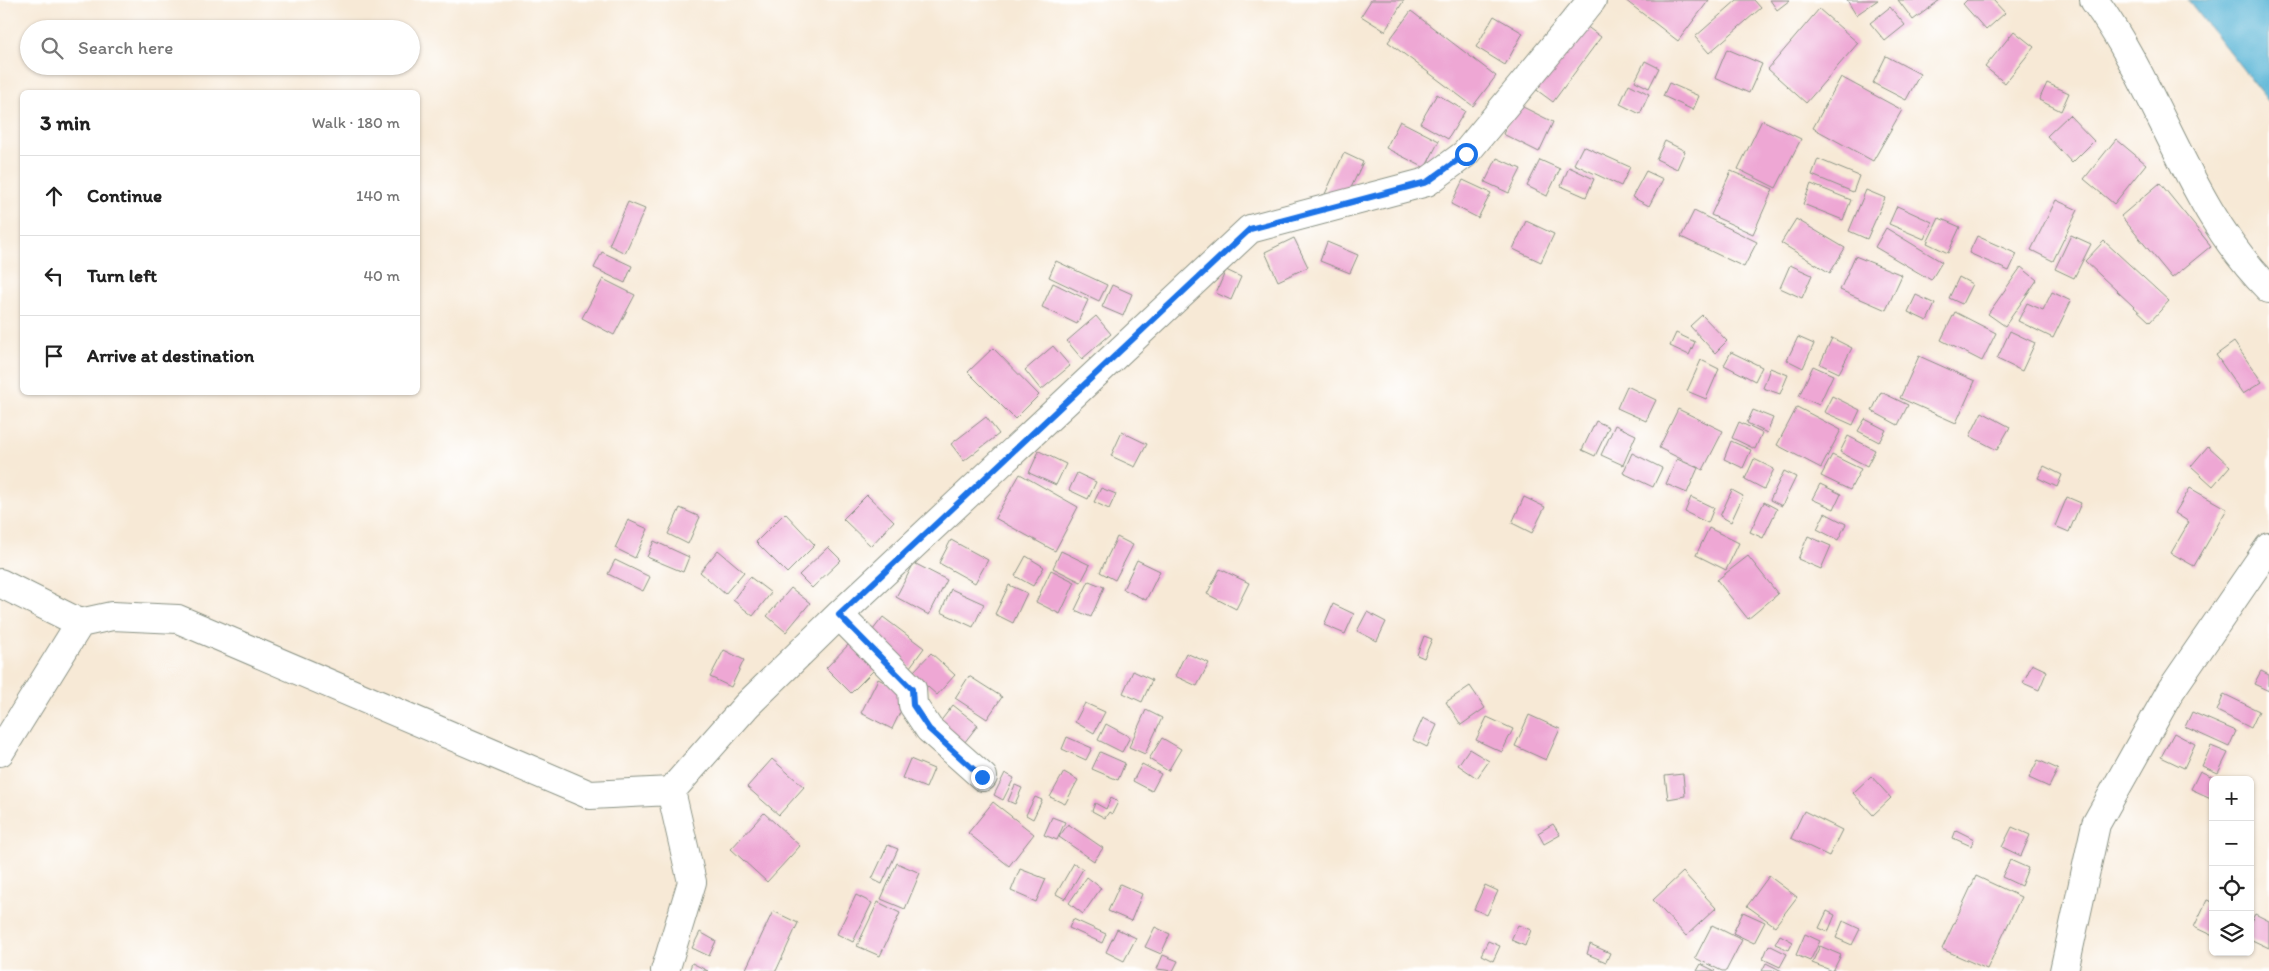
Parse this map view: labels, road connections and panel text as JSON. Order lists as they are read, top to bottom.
{
  "page": {
    "search": "Search here",
    "heading": ["3 min", "Walk · 180 m"],
    "list": [
      ["Continue", "140 m"],
      ["Turn left", "40 m"],
      "Arrive at destination"
    ],
    "map_buttons": ["+", "−"]
  }
}
